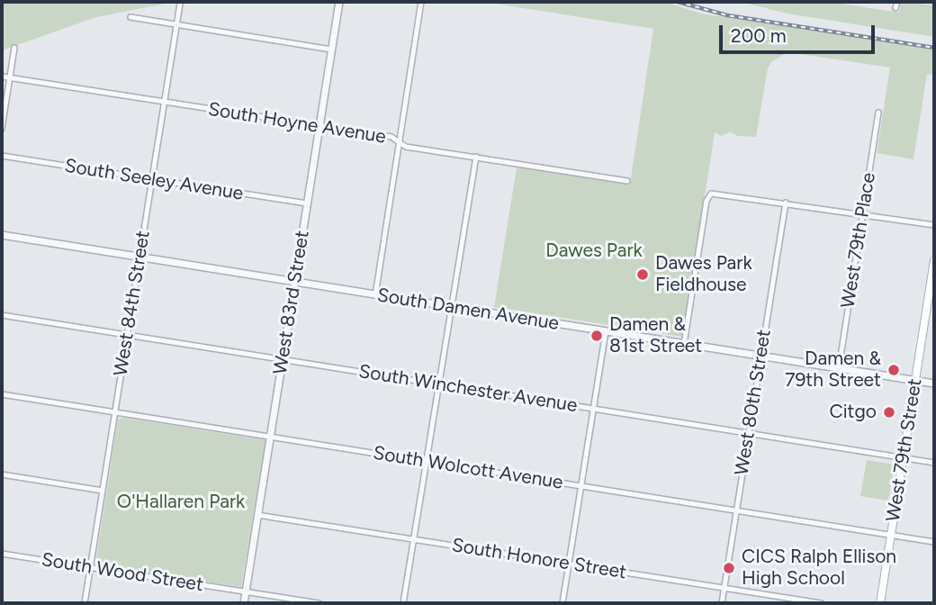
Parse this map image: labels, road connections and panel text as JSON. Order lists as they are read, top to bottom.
{
  "streets": {
    "main road": ["West 79th Street"],
    "street": [
      "South Hoyne Avenue",
      "South Seeley Avenue",
      "West 79th Place",
      "West 83rd Street",
      "West 84th Street",
      "South Damen Avenue",
      "South Winchester Avenue",
      "West 80th Street",
      "South Wolcott Avenue",
      "South Honore Street",
      "South Wood Street"
    ]
  },
  "crossings": [
    ["South Hoyne Avenue", "West 83rd Street"],
    ["South Hoyne Avenue", "West 84th Street"],
    ["South Seeley Avenue", "West 83rd Street"],
    ["South Seeley Avenue", "West 84th Street"],
    ["West 79th Place", "South Damen Avenue"],
    ["West 83rd Street", "South Damen Avenue"],
    ["West 83rd Street", "South Winchester Avenue"],
    ["West 83rd Street", "South Wolcott Avenue"],
    ["West 83rd Street", "South Honore Street"],
    ["West 83rd Street", "South Wood Street"],
    ["West 84th Street", "South Damen Avenue"],
    ["West 84th Street", "South Winchester Avenue"],
    ["West 84th Street", "South Wolcott Avenue"],
    ["West 84th Street", "South Wood Street"],
    ["South Damen Avenue", "West 80th Street"],
    ["South Damen Avenue", "West 79th Street"],
    ["South Winchester Avenue", "West 80th Street"],
    ["South Winchester Avenue", "West 79th Street"],
    ["West 80th Street", "South Wolcott Avenue"],
    ["West 80th Street", "South Honore Street"],
    ["West 79th Street", "South Wolcott Avenue"]
  ],
  "parks": ["Dawes Park", "O'Hallaren Park"],
  "places": [
    "Dawes Park Fieldhouse",
    "Damen & 81st Street",
    "Damen & 79th Street",
    "Citgo",
    "CICS Ralph Ellison High School"
  ],
  "scale_bar": "200 m"
}
